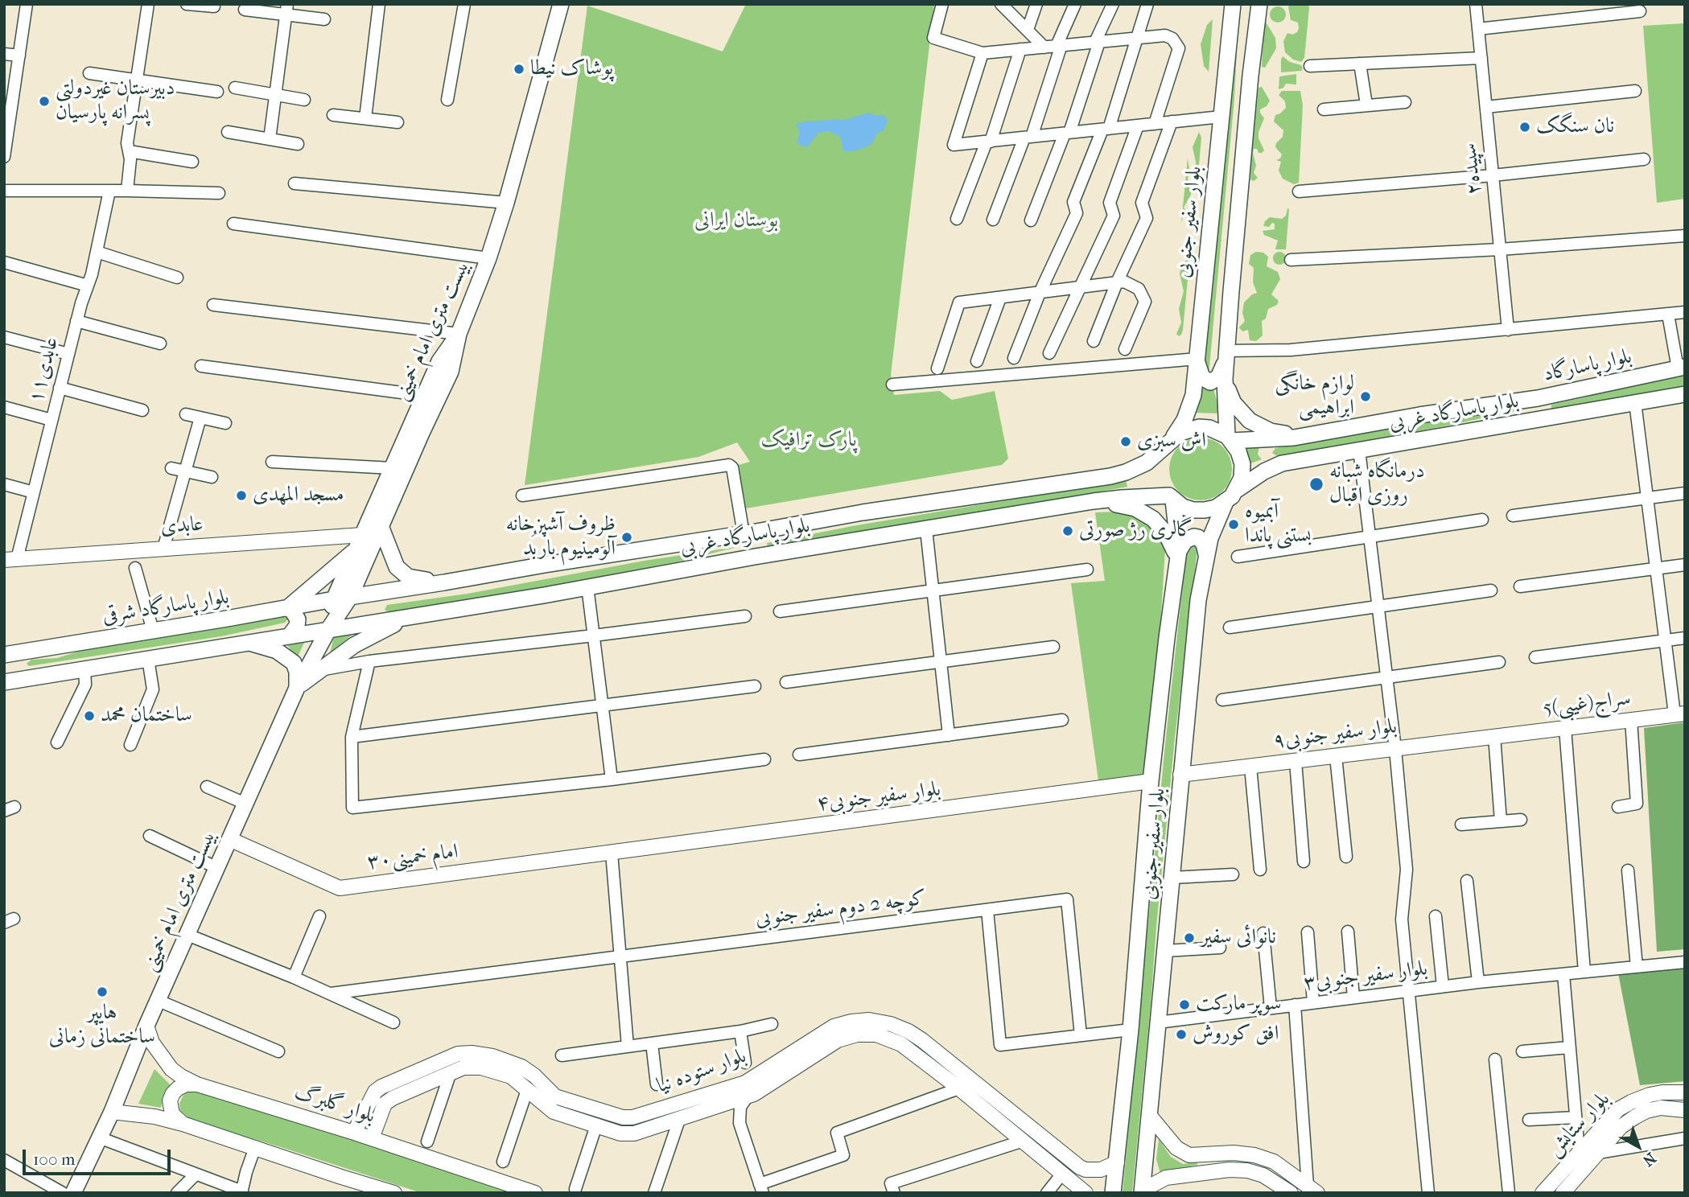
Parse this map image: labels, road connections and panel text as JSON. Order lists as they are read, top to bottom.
{
  "streets": {
    "main road": [
      "بلوار سفیر جنوبی",
      "بیست متری امام خمینی",
      "بلوار پاسارگاد",
      "بلوار پاسارگاد غربی",
      "بلوار پاسارگاد شرقی"
    ],
    "street": [
      "سپیده۲",
      "عابدی۱۱",
      "عابدی",
      "5سراج(غیبی)",
      "بلوار سفیر جنوبی۹",
      "بلوار سفیر جنوبی۴",
      "امام خمینی۳۰",
      "کوچه 2 دوم سفیر جنوبی",
      "بلوار سفیر جنوبی۳",
      "بلوار ستوده نیا",
      "بلوار گلبرگ",
      "بلوار ستایش"
    ]
  },
  "crossings": [
    ["بلوار سفیر جنوبی", "بلوار پاسارگاد"],
    ["بلوار سفیر جنوبی", "بلوار پاسارگاد غربی"],
    ["بلوار سفیر جنوبی", "بلوار سفیر جنوبی۹"],
    ["بلوار سفیر جنوبی", "بلوار سفیر جنوبی۴"],
    ["بلوار سفیر جنوبی", "بلوار سفیر جنوبی۳"],
    ["بیست متری امام خمینی", "بلوار پاسارگاد غربی"],
    ["بیست متری امام خمینی", "عابدی"],
    ["بیست متری امام خمینی", "بلوار پاسارگاد شرقی"],
    ["بیست متری امام خمینی", "امام خمینی۳۰"],
    ["بیست متری امام خمینی", "بلوار گلبرگ"],
    ["بلوار پاسارگاد", "بلوار پاسارگاد غربی"],
    ["عابدی۱۱", "عابدی"],
    ["بلوار پاسارگاد غربی", "بلوار پاسارگاد شرقی"],
    ["5سراج(غیبی)", "بلوار سفیر جنوبی۹"],
    ["بلوار سفیر جنوبی۴", "امام خمینی۳۰"],
    ["بلوار ستوده نیا", "بلوار گلبرگ"]
  ],
  "parks": ["بوستان ایرانی", "پارک ترافیک"],
  "places": [
    "پوشاک نیطا",
    "دبیرستان غیردولتی پسرانه پارسیان",
    "نان سنگک",
    "لوازم خانگی ابراهیمی",
    "اش سبزی",
    "درمانگاه شبانه روزی اقبال",
    "مسجد المهدی",
    "آبمیوه بستنی پاندا",
    "گالری رژ صورتی",
    "ظروف آشپزخانه آلومینیوم باربُد",
    "ساختمان محمد",
    "نانوائی سفیر",
    "هایپر ساختمانی زمانی",
    "سوپر مارکت",
    "افق کوروش"
  ],
  "scale_bar": "100 m",
  "north": "bottom right"
}
